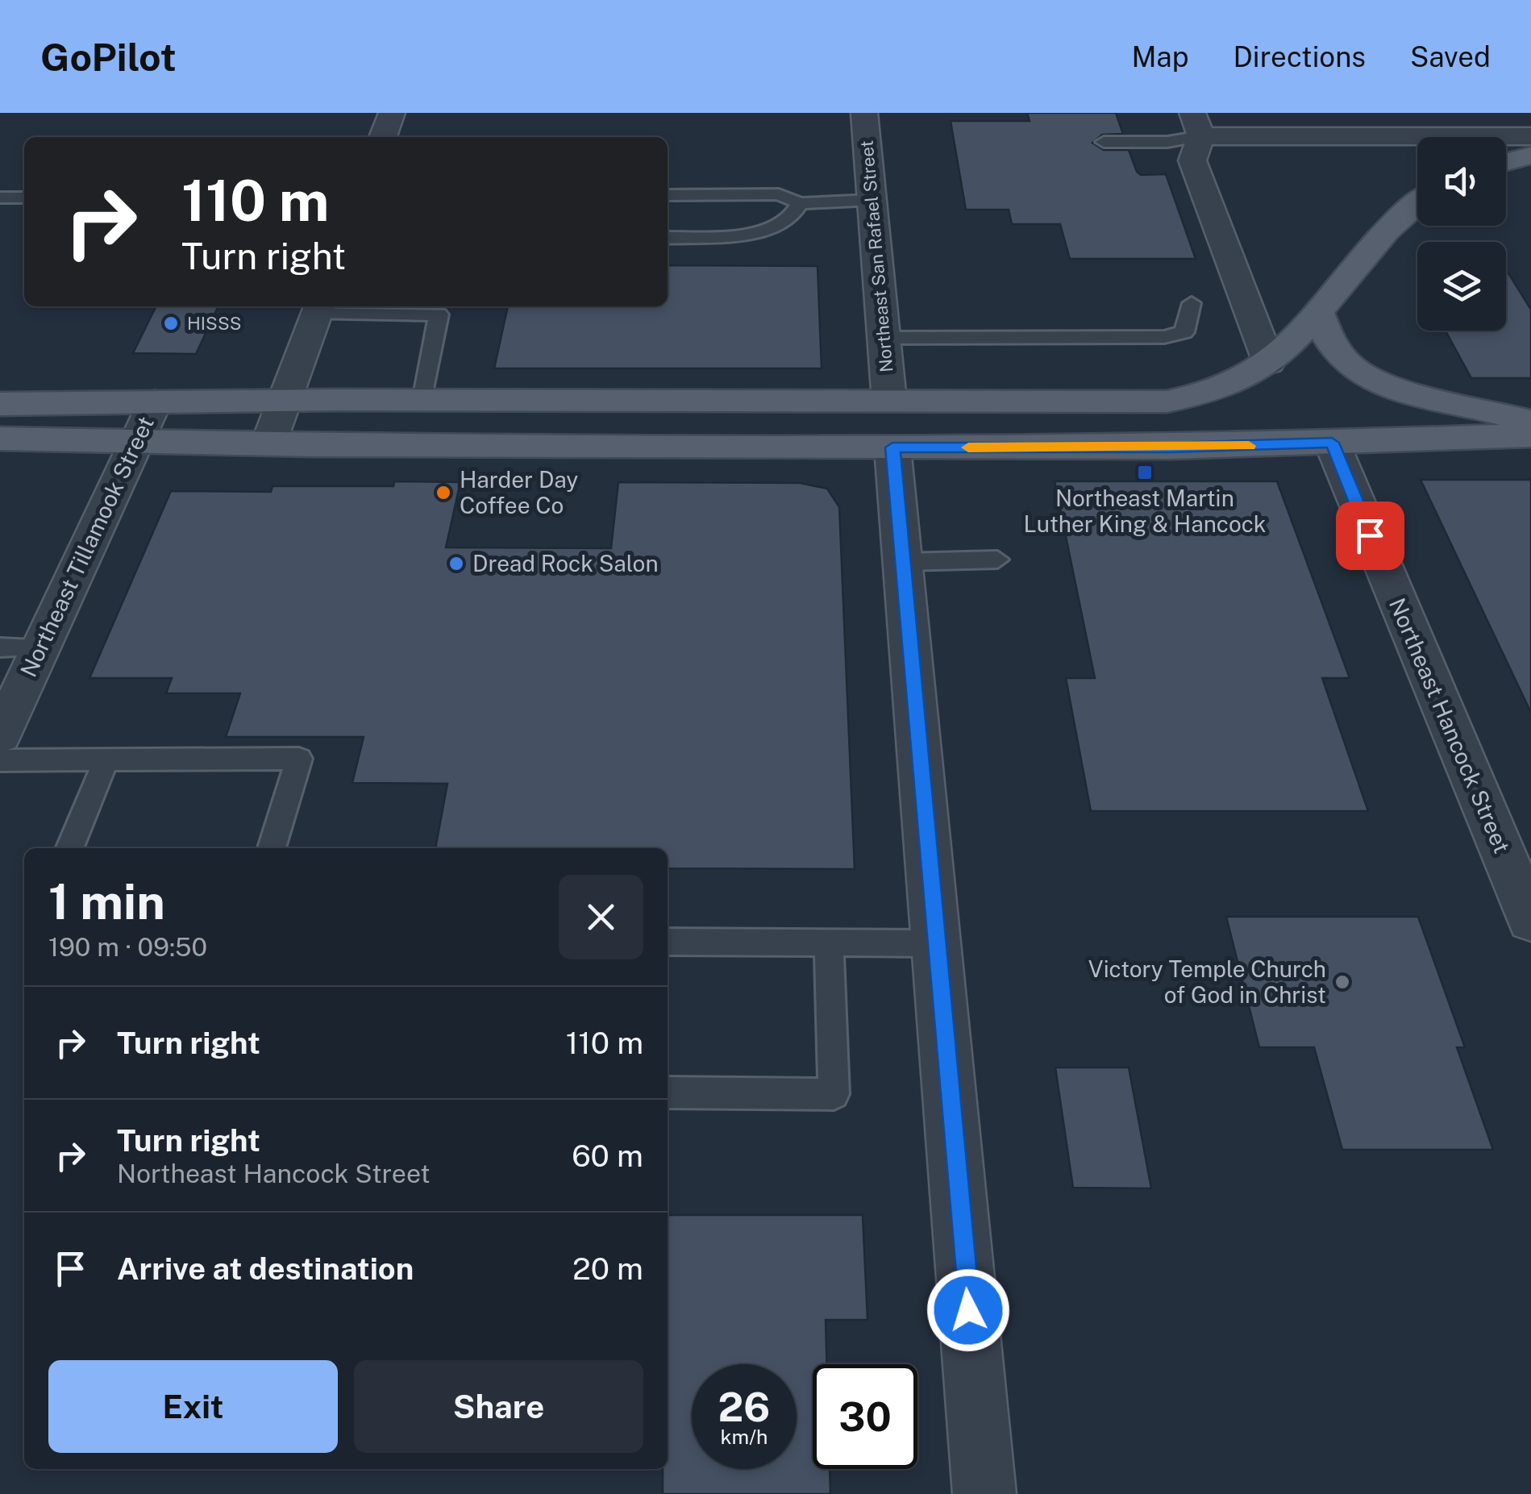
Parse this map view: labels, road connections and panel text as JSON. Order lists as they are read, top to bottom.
{
  "streets": {
    "street": ["Northeast San Rafael Street", "Northeast Tillamook Street", "Northeast Hancock Street"]
  },
  "places": {
    "other": [
      "HISSS",
      "Harder Day Coffee Co",
      "Dread Rock Salon",
      "Victory Temple Church of God in Christ"
    ],
    "transit": ["Northeast Martin Luther King & Hancock"]
  },
  "page": {
    "header": "GoPilot",
    "nav": ["Map", "Directions", "Saved"],
    "turn": ["110 m", "Turn right"],
    "heading": ["1 min", "190 m · 09:50"],
    "list": [
      {
        "name": "Turn right",
        "value": "110 m"
      },
      {
        "name": "Turn right",
        "note": "Northeast Hancock Street",
        "value": "60 m"
      },
      {
        "name": "Arrive at destination",
        "value": "20 m"
      }
    ],
    "buttons": ["Exit", "Share"],
    "speed": "26 km/h",
    "limit": "30"
  }
}
